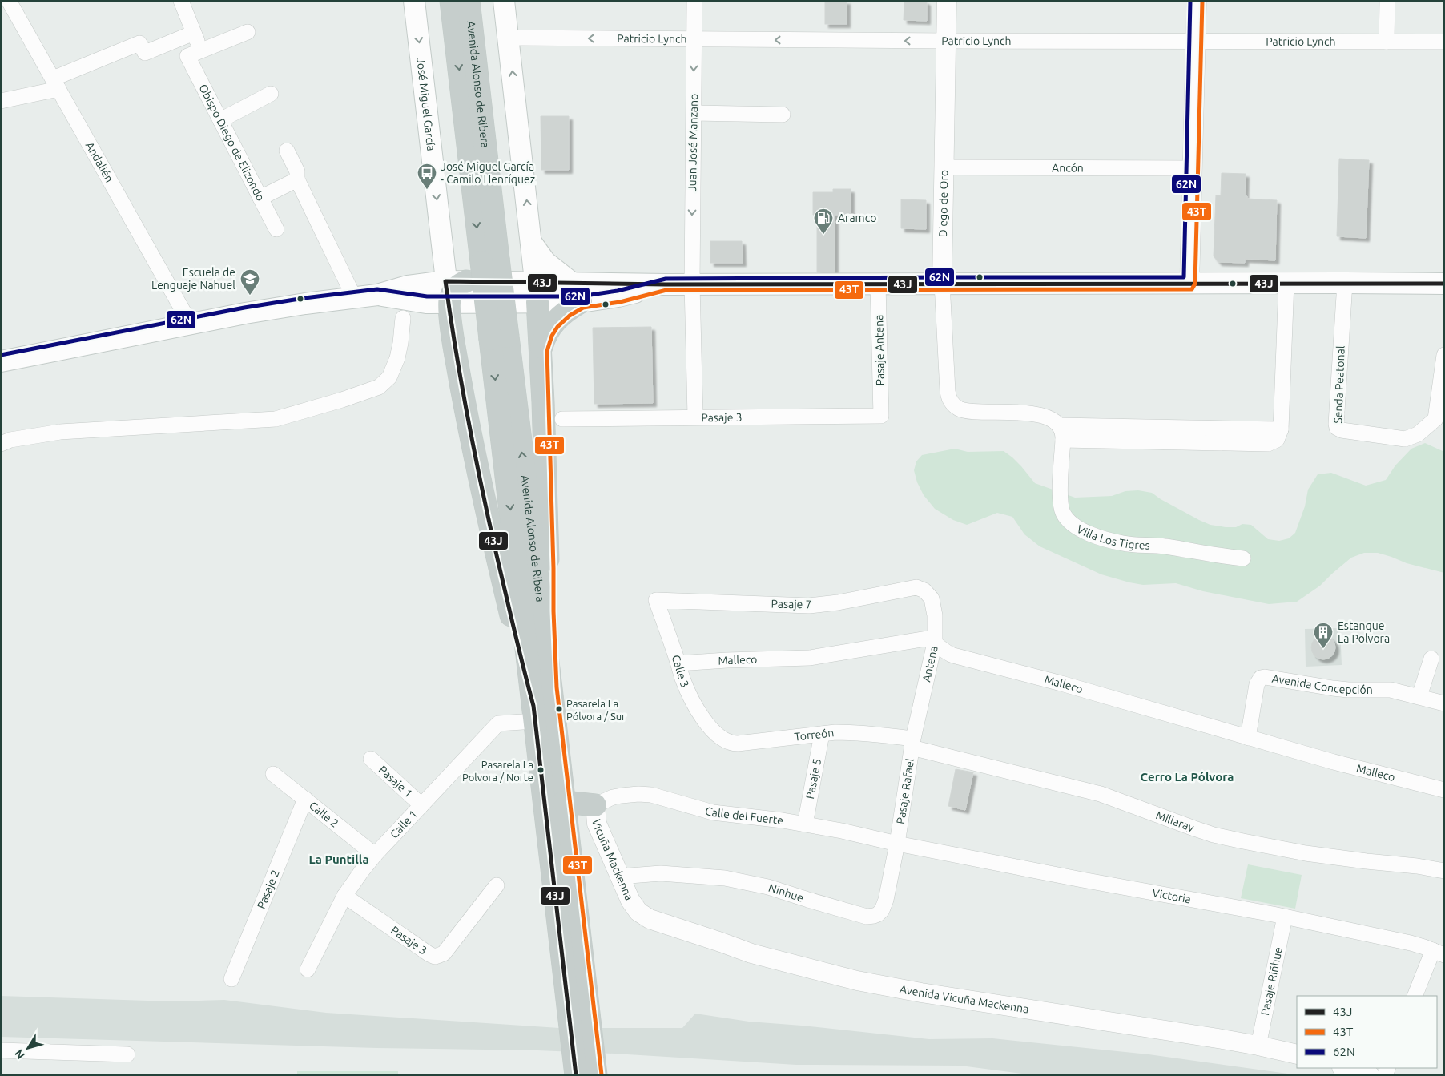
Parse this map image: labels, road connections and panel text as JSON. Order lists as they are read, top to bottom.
{
  "streets": {
    "highway": ["Avenida Alonso de Ribera"],
    "main road": ["José Miguel García"],
    "street": [
      "Patricio Lynch",
      "Obispo Diego de Elizondo",
      "Juan José Manzano",
      "Andalién",
      "Ancón",
      "Diego de Oro",
      "Pasaje Antena",
      "Senda Peatonal",
      "Pasaje 3",
      "Villa Los Tigres",
      "Pasaje 7",
      "Malleco",
      "Antena",
      "Calle 3",
      "Avenida Concepción",
      "Torreón",
      "Pasaje 5",
      "Pasaje 1",
      "Pasaje Rafael",
      "Calle 2",
      "Calle del Fuerte",
      "Millaray",
      "Calle 1",
      "Vicuña Mackenna",
      "Pasaje 2",
      "Ninhue",
      "Victoria",
      "Pasaje Riñhue",
      "Avenida Vicuña Mackenna"
    ]
  },
  "crossings": [
    ["Patricio Lynch", "Juan José Manzano"],
    ["Patricio Lynch", "Diego de Oro"],
    ["Avenida Alonso de Ribera", "Calle 1"],
    ["Juan José Manzano", "Pasaje 3"],
    ["Ancón", "Diego de Oro"],
    ["Diego de Oro", "Villa Los Tigres"],
    ["Pasaje Antena", "Pasaje 3"],
    ["Pasaje 3", "Calle 1"],
    ["Pasaje 7", "Antena"],
    ["Pasaje 7", "Calle 3"],
    ["Malleco", "Antena"],
    ["Malleco", "Calle 3"],
    ["Malleco", "Avenida Concepción"],
    ["Antena", "Torreón"],
    ["Antena", "Pasaje Rafael"],
    ["Antena", "Millaray"],
    ["Calle 3", "Torreón"],
    ["Torreón", "Pasaje 5"],
    ["Torreón", "Pasaje Rafael"],
    ["Torreón", "Millaray"],
    ["Pasaje 5", "Calle del Fuerte"],
    ["Pasaje 1", "Calle 1"],
    ["Pasaje Rafael", "Calle del Fuerte"],
    ["Pasaje Rafael", "Millaray"],
    ["Pasaje Rafael", "Ninhue"],
    ["Pasaje Rafael", "Victoria"],
    ["Calle 2", "Calle 1"],
    ["Calle 2", "Pasaje 2"],
    ["Calle del Fuerte", "Vicuña Mackenna"],
    ["Calle del Fuerte", "Ninhue"],
    ["Calle del Fuerte", "Victoria"],
    ["Vicuña Mackenna", "Ninhue"],
    ["Vicuña Mackenna", "Avenida Vicuña Mackenna"],
    ["Ninhue", "Victoria"],
    ["Victoria", "Pasaje Riñhue"],
    ["Pasaje Riñhue", "Avenida Vicuña Mackenna"]
  ],
  "one_way": ["Patricio Lynch", "Juan José Manzano"],
  "districts": ["Cerro La Pólvora", "La Puntilla"],
  "places": {
    "bus stop": ["José Miguel García - Camilo Henríquez"],
    "fuel station": ["Aramco"],
    "school or university": ["Escuela de Lenguaje Nahuel"],
    "building": ["Estanque La Polvora"],
    "other": ["Pasarela La Pólvora / Sur", "Pasarela La Polvora / Norte"]
  },
  "lines": ["transit line 43T", "transit line 62N", "transit line 43J"],
  "legend": ["43J", "43T", "62N"],
  "north": "bottom left"
}
